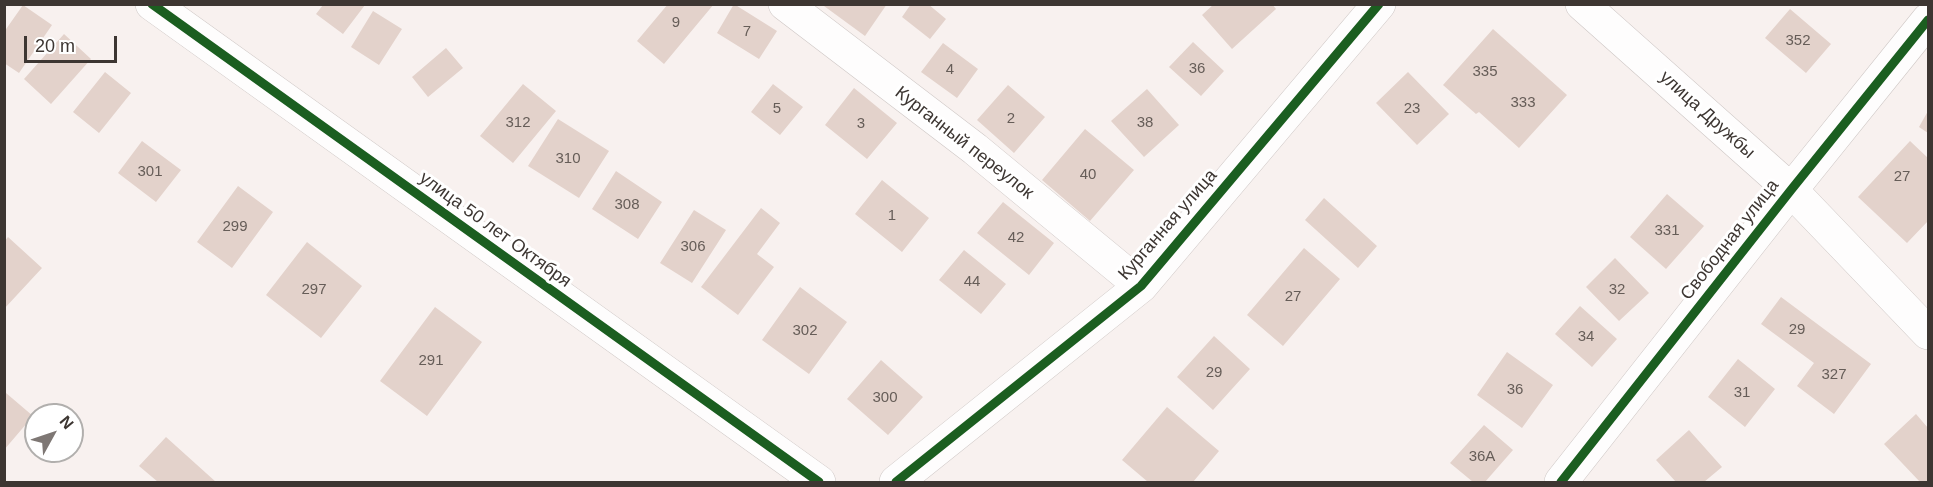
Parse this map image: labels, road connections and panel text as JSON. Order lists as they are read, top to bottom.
{
  "streets": {
    "street": [
      "улица Дружбы",
      "Курганный переулок",
      "Курганная улица",
      "улица 50 лет Октября",
      "Свободная улица"
    ]
  },
  "crossings": [
    ["улица Дружбы", "Свободная улица"],
    ["Курганный переулок", "Курганная улица"]
  ],
  "house_numbers": [
    "9",
    "7",
    "352",
    "36",
    "4",
    "335",
    "333",
    "5",
    "23",
    "2",
    "312",
    "38",
    "3",
    "310",
    "301",
    "40",
    "27",
    "308",
    "1",
    "299",
    "331",
    "42",
    "306",
    "44",
    "297",
    "32",
    "27",
    "29",
    "302",
    "34",
    "291",
    "29",
    "327",
    "36",
    "31",
    "300",
    "36А"
  ],
  "scale_bar": "20 m",
  "north": "top right"
}
